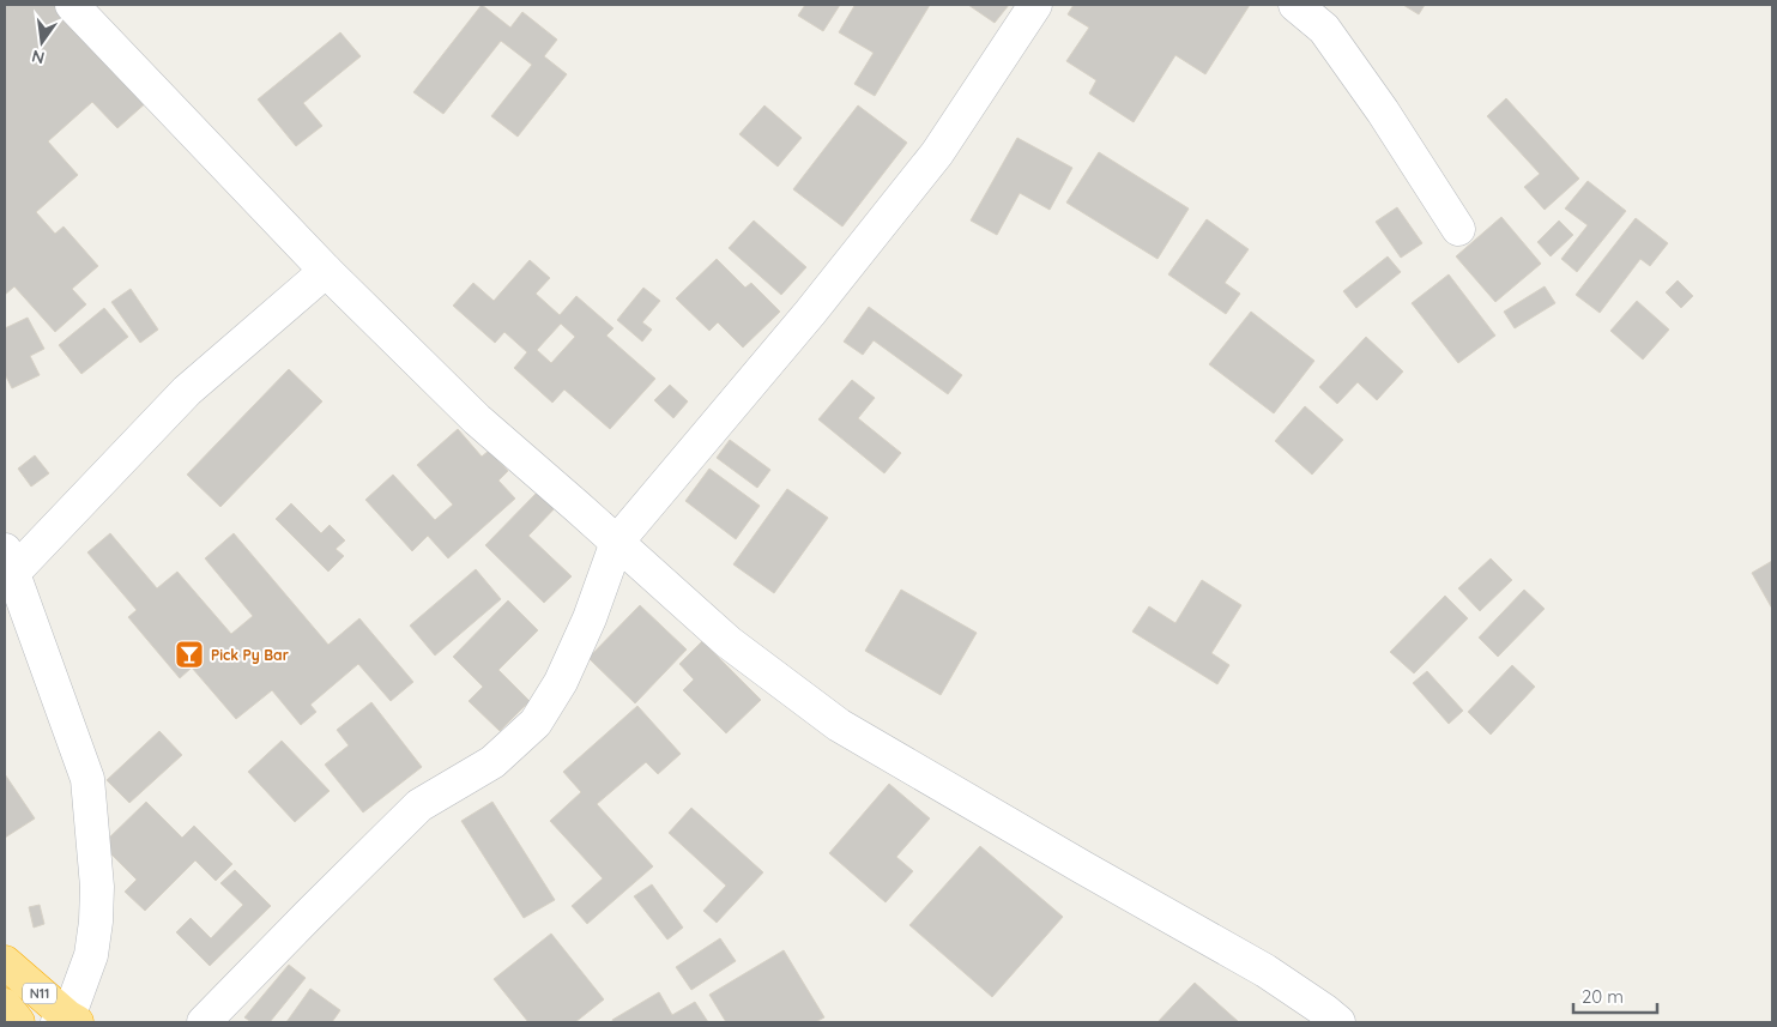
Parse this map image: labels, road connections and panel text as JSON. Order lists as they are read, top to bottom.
{
  "streets": {
    "highway": ["N11"]
  },
  "places": {
    "bar": ["Pick Py Bar"]
  },
  "scale_bar": "20 m",
  "north": "bottom"
}
